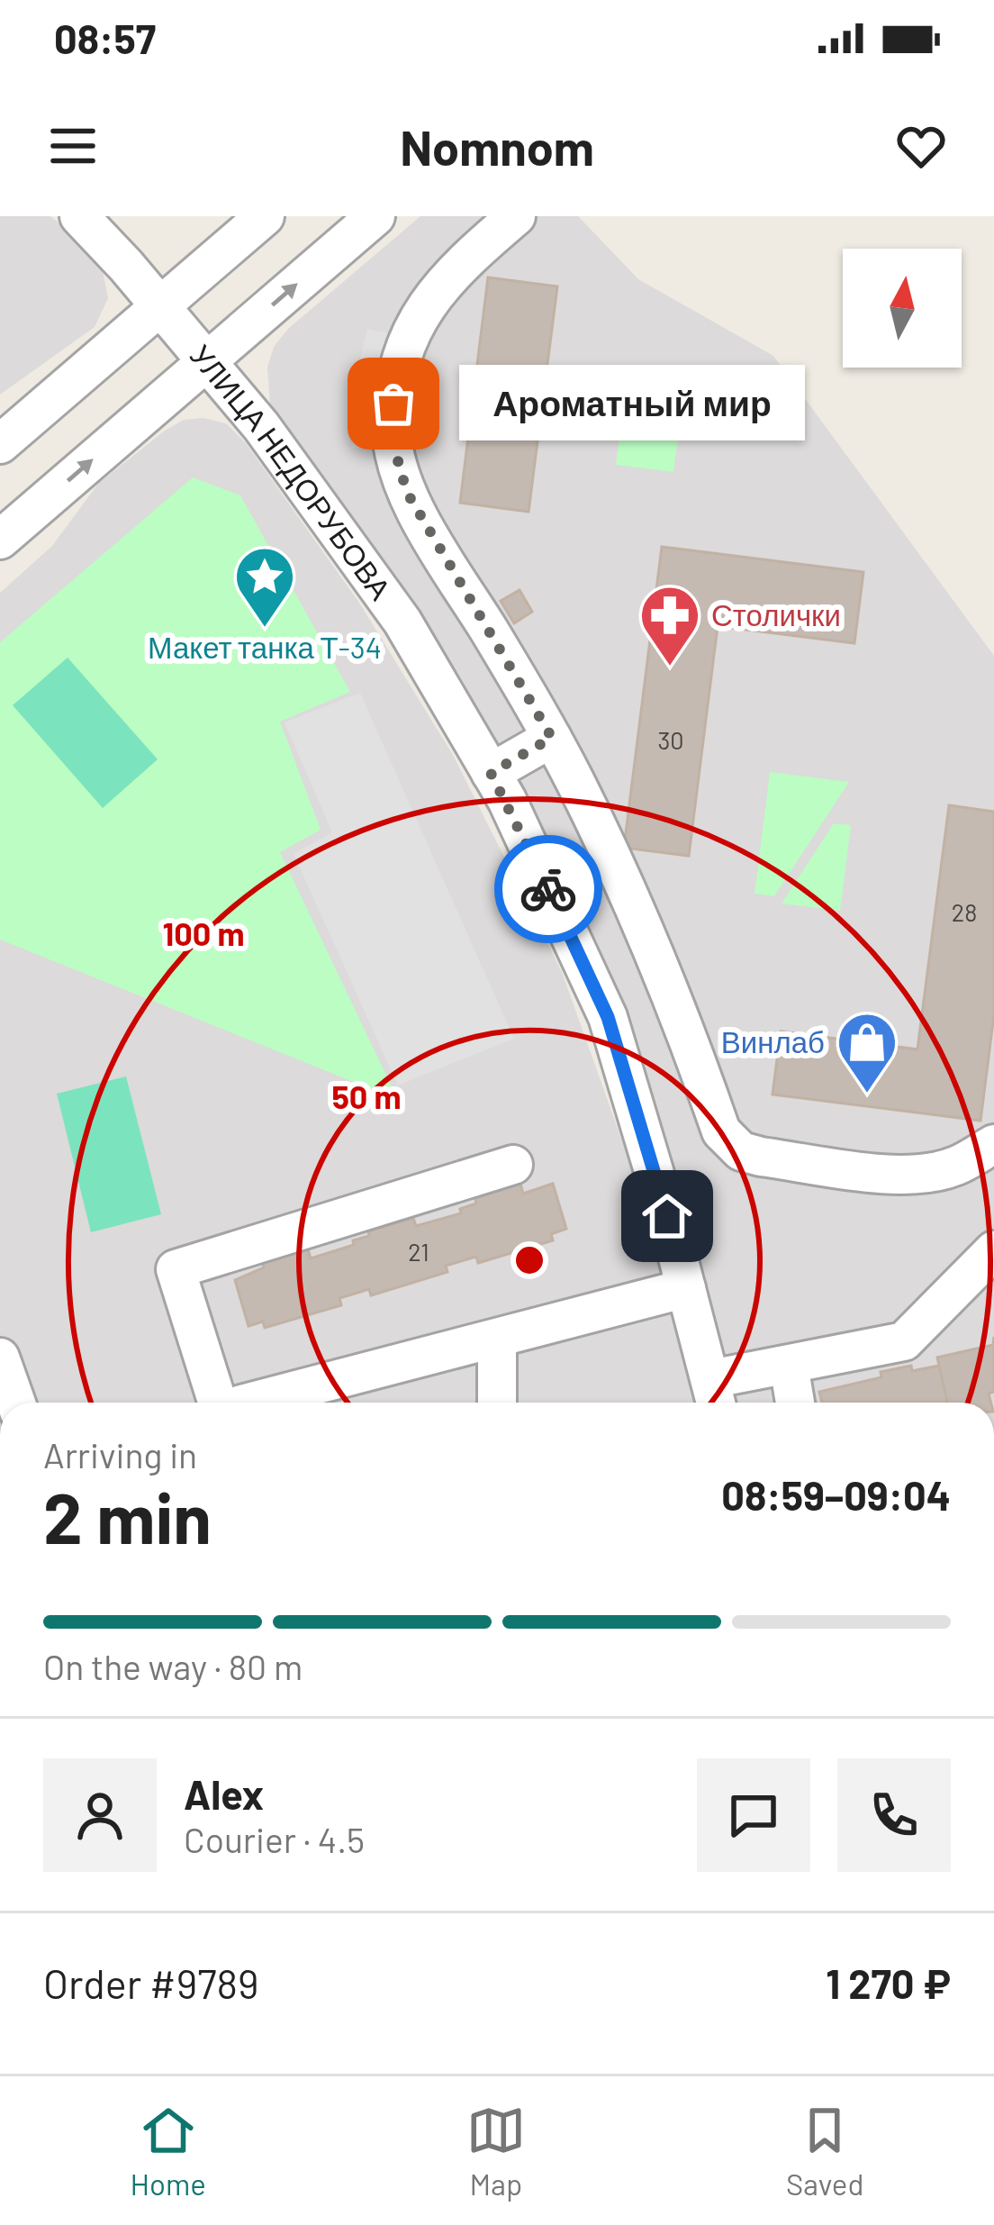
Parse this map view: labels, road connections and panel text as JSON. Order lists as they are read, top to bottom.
{
  "streets": {
    "street": ["УЛИЦА НЕДОРУБОВА"]
  },
  "places": {
    "other": ["Ароматный мир"],
    "place": ["Макет танка Т-34"],
    "pharmacy": ["Столички"],
    "shop": ["Винлаб"]
  },
  "house_numbers": ["30", "28", "21"],
  "north": "top",
  "page": {
    "status": "08:57",
    "header": "Nomnom",
    "bubble": "Ароматный мир",
    "heading": ["2 min", "Arriving in", "08:59–09:04"],
    "panel": [
      "Alex",
      "Courier · 4.5",
      "Order #9789",
      "1 270 ₽"
    ],
    "bar": "On the way · 80 m",
    "tabs": ["Home", "Map", "Saved"]
  },
  "rings": ["100 m", "50 m"]
}
